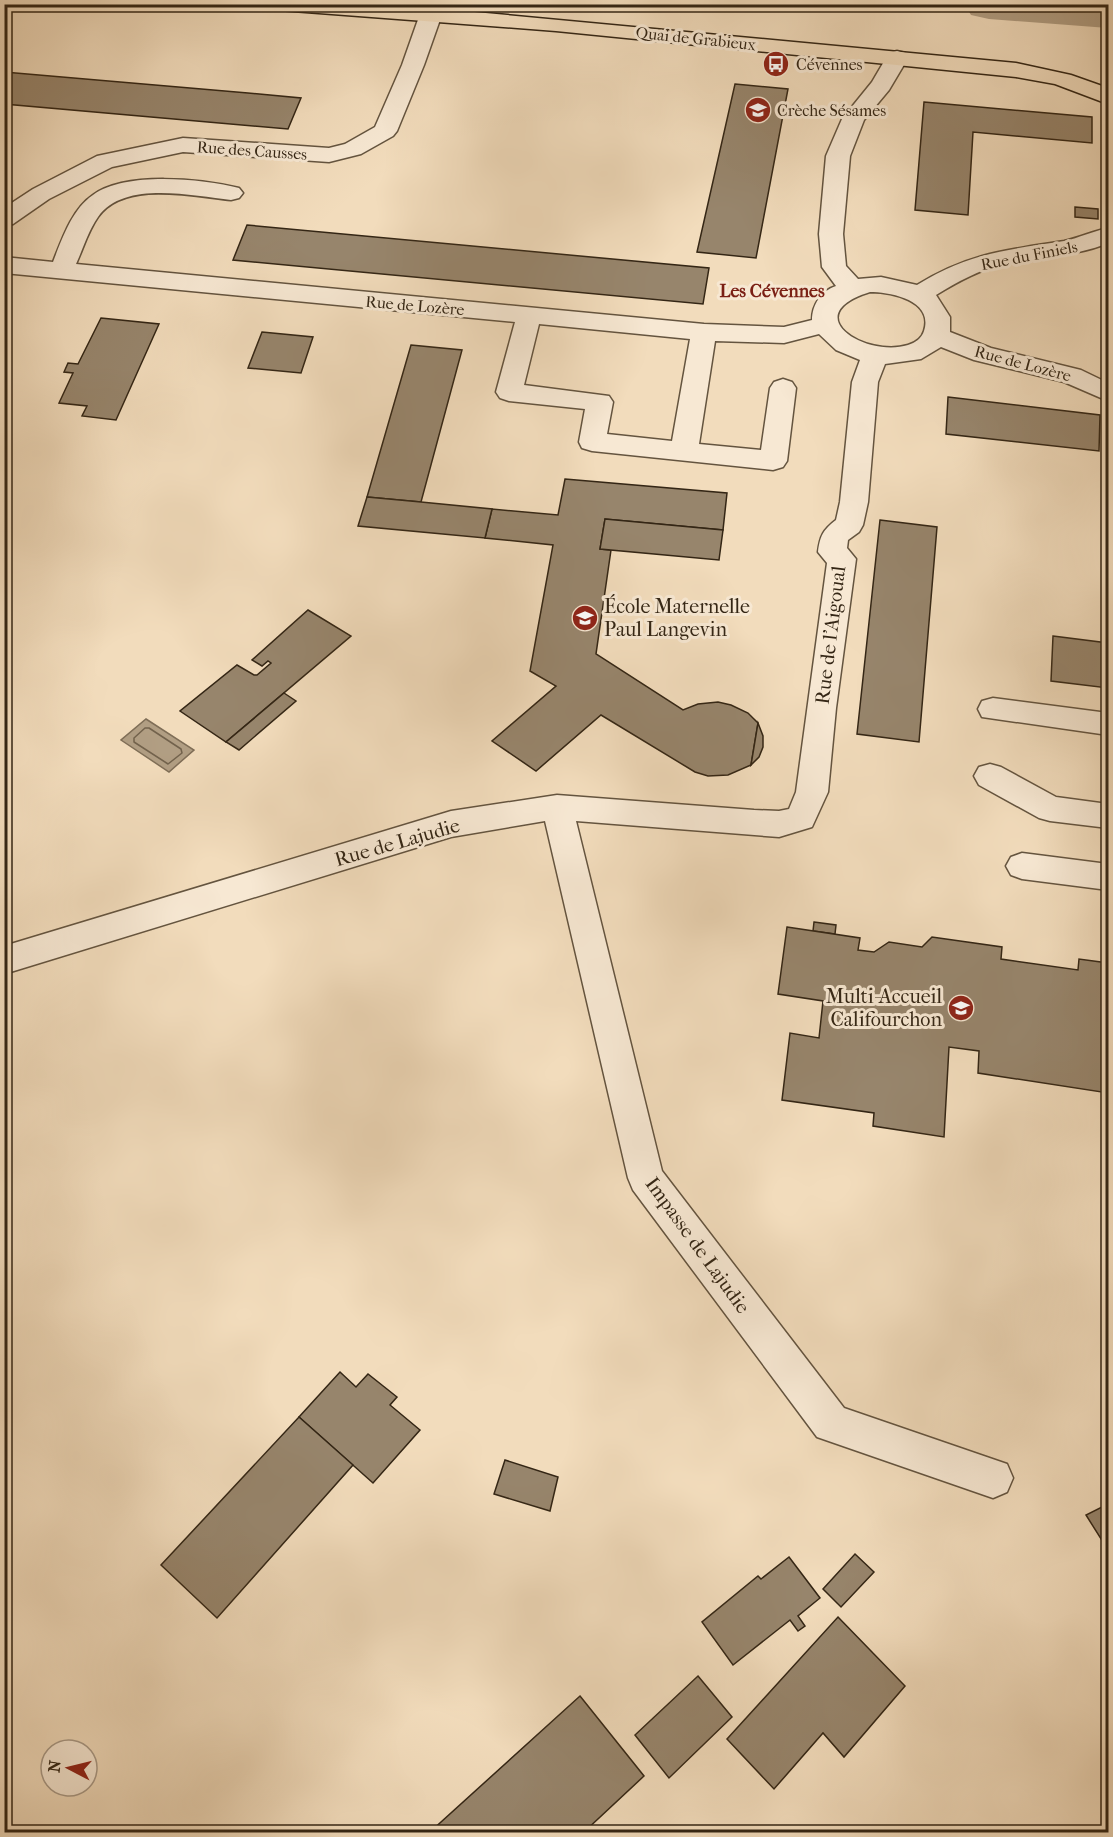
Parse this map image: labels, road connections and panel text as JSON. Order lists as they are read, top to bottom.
{
  "streets": {
    "main road": ["Quai de Grabieux"],
    "street": [
      "Rue des Causses",
      "Rue du Finiels",
      "Rue de Lozère",
      "Rue de l'Aigoual",
      "Rue de Lajudie",
      "Impasse de Lajudie"
    ]
  },
  "crossings": [
    ["Quai de Grabieux", "Rue des Causses"],
    ["Rue du Finiels", "Rue de Lozère"],
    ["Rue du Finiels", "Rue de l'Aigoual"],
    ["Rue de Lozère", "Rue de l'Aigoual"],
    ["Rue de l'Aigoual", "Rue de Lajudie"],
    ["Rue de Lajudie", "Impasse de Lajudie"]
  ],
  "districts": ["Les Cévennes"],
  "places": {
    "bus stop": ["Cévennes"],
    "school or university": ["Crèche Sésames", "École Maternelle Paul Langevin", "Multi-Accueil Califourchon"]
  },
  "north": "left"
}
